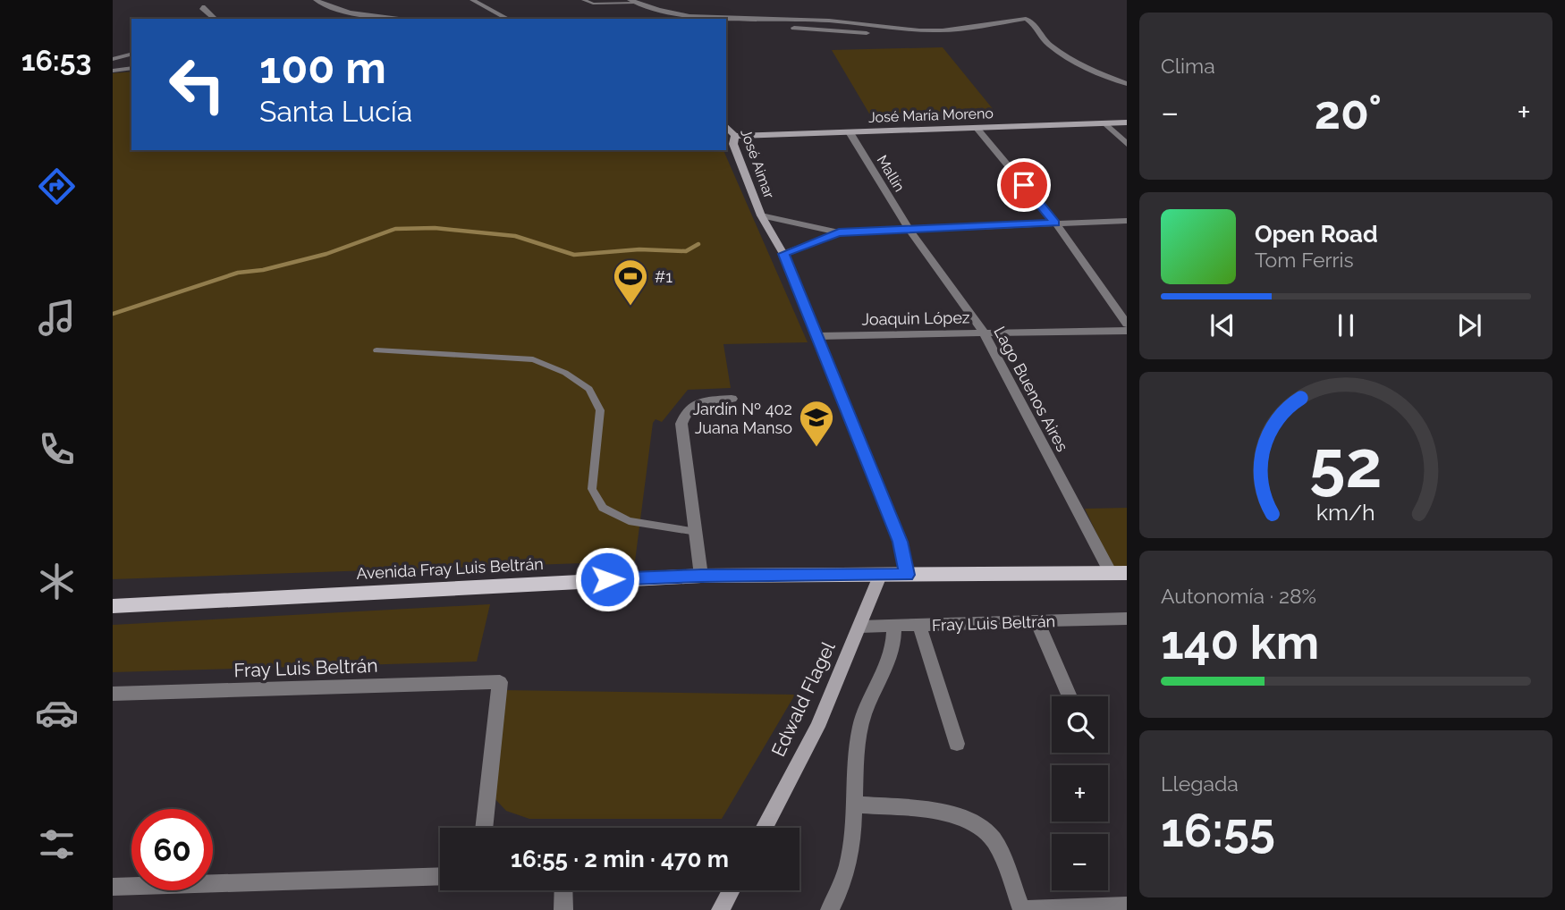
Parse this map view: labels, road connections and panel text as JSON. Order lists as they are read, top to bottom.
{
  "streets": {
    "main road": ["Avenida Fray Luis Beltrán"],
    "street": [
      "José María Moreno",
      "José Aimar",
      "Mallín",
      "Joaquin López",
      "Lago Buenos Aires",
      "Fray Luis Beltrán",
      "Edwald Flagel"
    ]
  },
  "crossings": [
    ["José María Moreno", "José Aimar"],
    ["José María Moreno", "Mallín"],
    ["José Aimar", "Joaquin López"],
    ["José Aimar", "Avenida Fray Luis Beltrán"],
    ["Mallín", "Lago Buenos Aires"],
    ["Joaquin López", "Lago Buenos Aires"],
    ["Lago Buenos Aires", "Avenida Fray Luis Beltrán"],
    ["Avenida Fray Luis Beltrán", "Edwald Flagel"],
    ["Fray Luis Beltrán", "Edwald Flagel"]
  ],
  "places": {
    "sports": ["#1"],
    "school or university": ["Jardín Nº 402 Juana Manso"]
  },
  "page": {
    "tabs": "16:53",
    "tile": [
      "Clima",
      ["Autonomía · 28%", "140 km"],
      ["Llegada", "16:55"]
    ],
    "turn": ["100 m", "Santa Lucía"],
    "heat": ["−", "20°", "+"],
    "song": ["Open Road", "Tom Ferris"],
    "map_buttons": ["+", "−"],
    "limit": "60",
    "trip": "16:55 · 2 min · 470 m",
    "gauge": ["52", "km/h"]
  }
}
